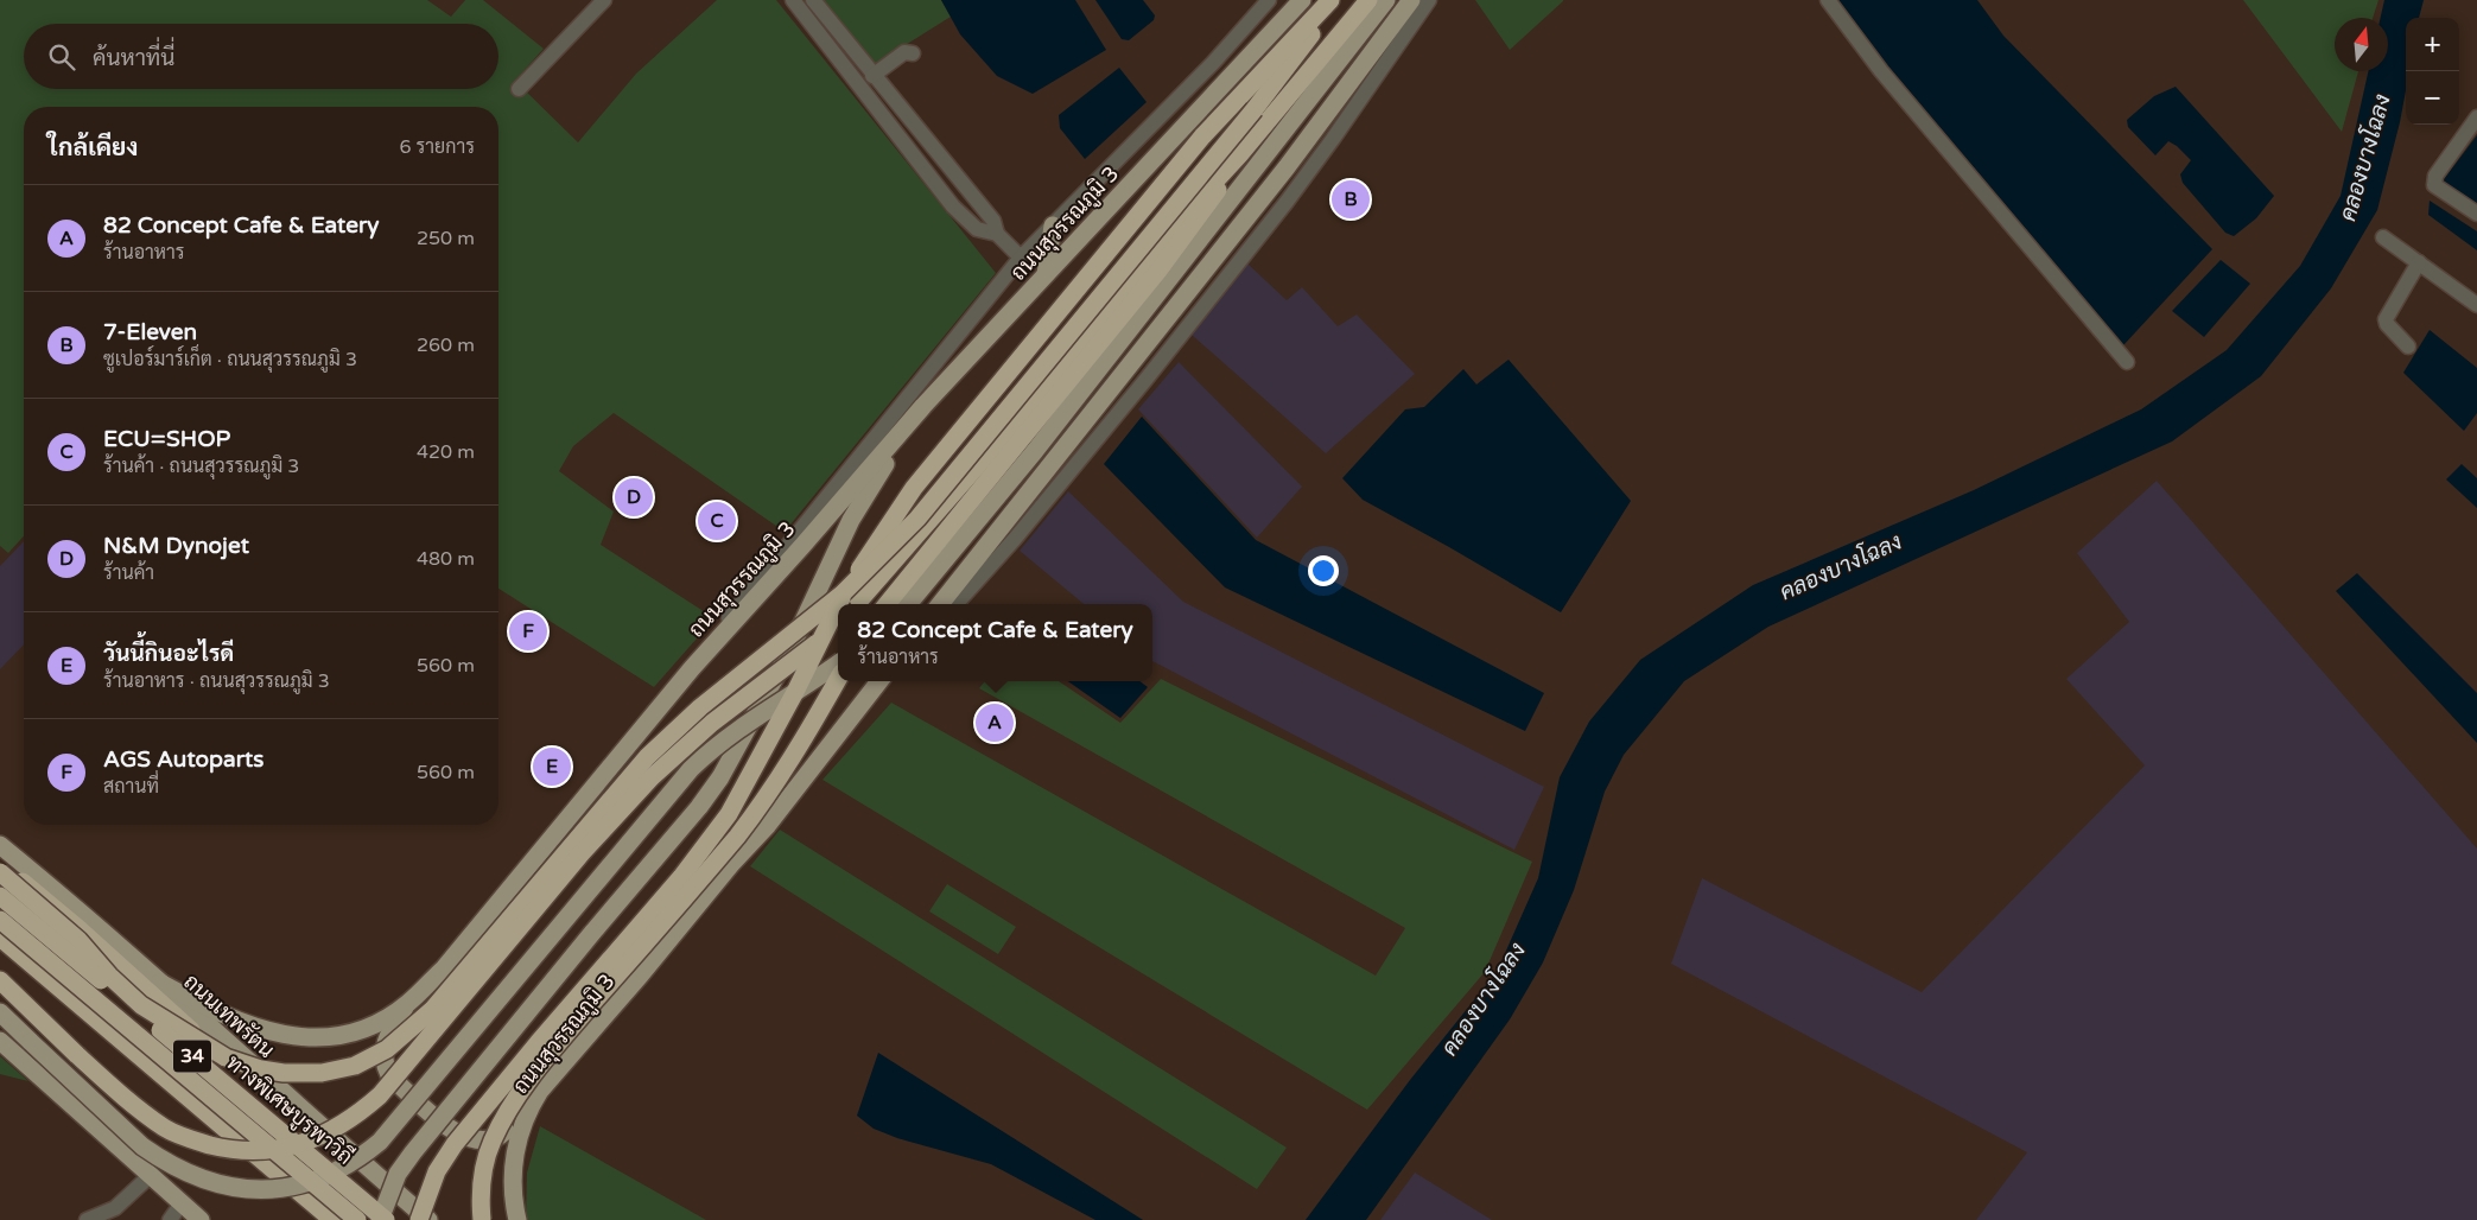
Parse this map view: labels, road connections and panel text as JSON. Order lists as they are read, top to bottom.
{
  "streets": {
    "highway": ["34", "ทางพิเศษบูรพาวิถี"],
    "main road": ["ถนนสุวรรณภูมิ 3", "ถนนเทพรัตน"]
  },
  "crossings": [
    ["ถนนสุวรรณภูมิ 3", "ถนนเทพรัตน"]
  ],
  "water": ["คลองบางโฉลง"],
  "north": "top",
  "page": {
    "map_buttons": ["+", "−"],
    "search": "ค้นหาที่นี่",
    "heading": ["ใกล้เคียง", "6 รายการ"],
    "pins": [
      "B",
      "D",
      "C",
      "F",
      "A",
      "E"
    ],
    "list": [
      {
        "mark": "A",
        "name": "82 Concept Cafe & Eatery",
        "note": "ร้านอาหาร",
        "value": "250 m"
      },
      {
        "mark": "B",
        "name": "7-Eleven",
        "note": "ซูเปอร์มาร์เก็ต · ถนนสุวรรณภูมิ 3",
        "value": "260 m"
      },
      {
        "mark": "C",
        "name": "ECU=SHOP",
        "note": "ร้านค้า · ถนนสุวรรณภูมิ 3",
        "value": "420 m"
      },
      {
        "mark": "D",
        "name": "N&M Dynojet",
        "note": "ร้านค้า",
        "value": "480 m"
      },
      {
        "mark": "E",
        "name": "วันนี้กินอะไรดี",
        "note": "ร้านอาหาร · ถนนสุวรรณภูมิ 3",
        "value": "560 m"
      },
      {
        "mark": "F",
        "name": "AGS Autoparts",
        "note": "สถานที่",
        "value": "560 m"
      }
    ],
    "popup": ["82 Concept Cafe & Eatery", "ร้านอาหาร"]
  }
}
